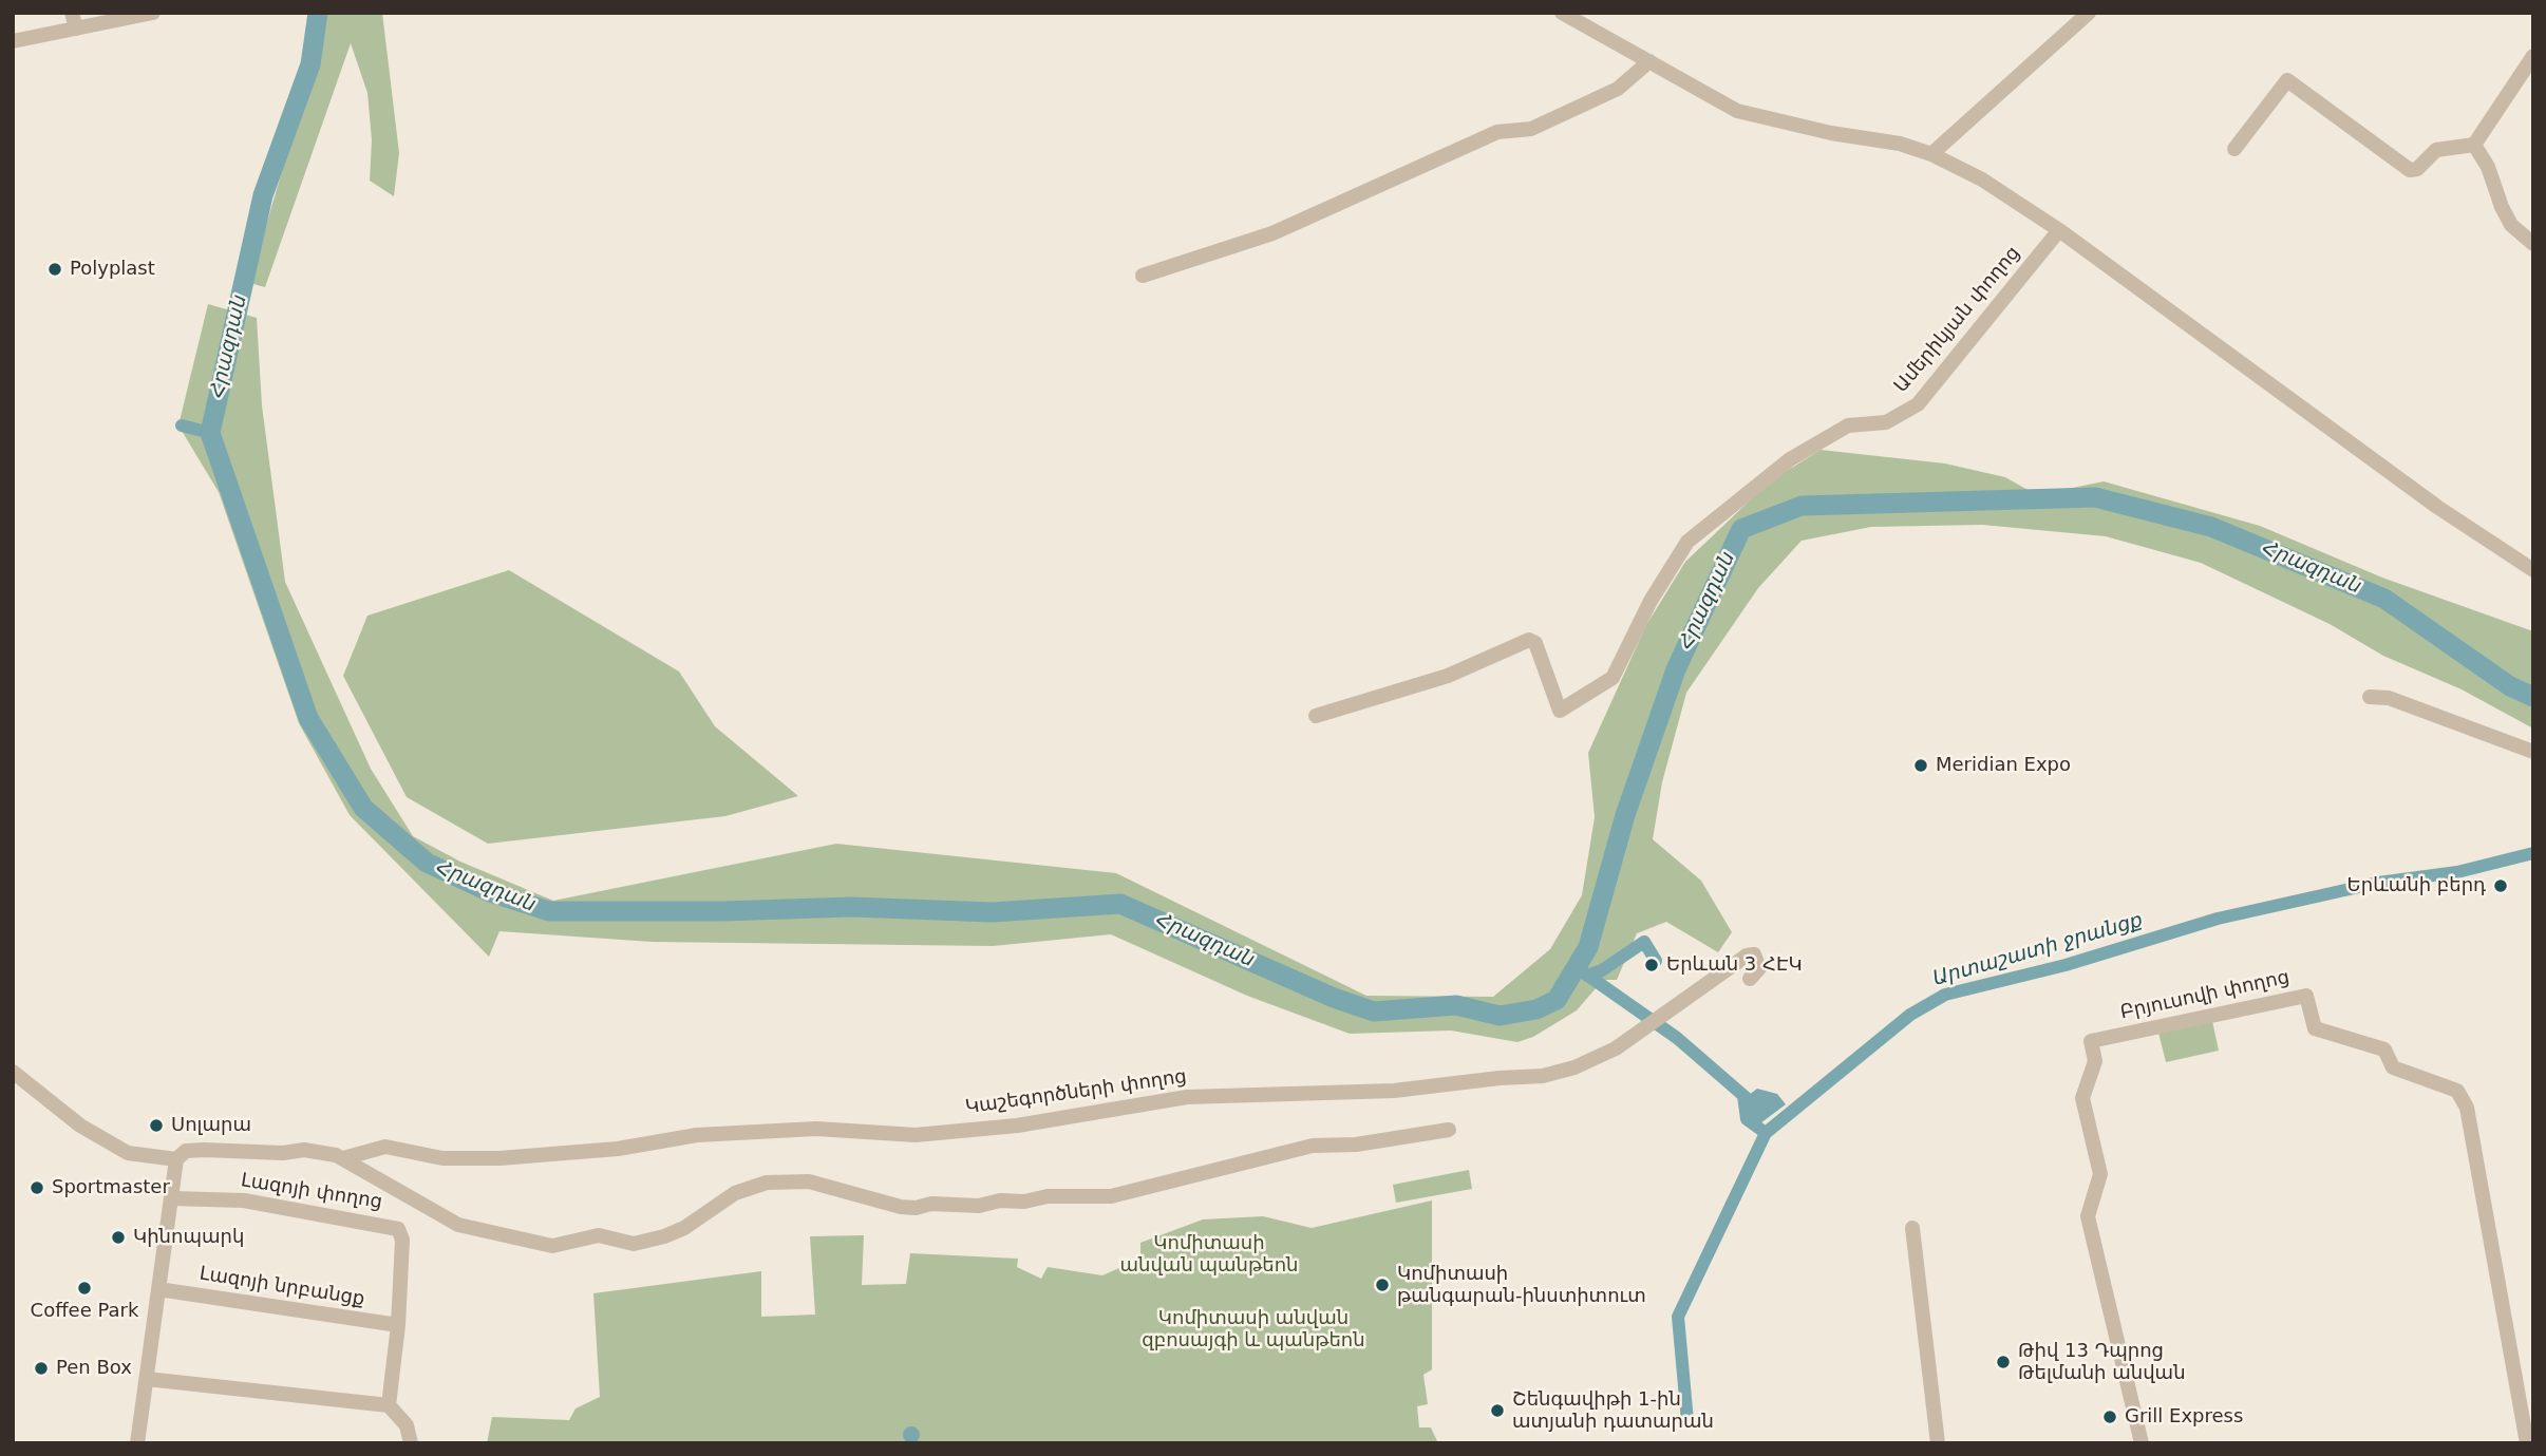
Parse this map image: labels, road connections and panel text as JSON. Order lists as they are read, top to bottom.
{
  "streets": {
    "street": [
      "Ամերիկյան փողոց",
      "Բրյուսովի փողոց",
      "Կաշեգործների փողոց",
      "Լազոյի փողոց",
      "Լազոյի նրբանցք"
    ]
  },
  "crossings": [
    ["Լազոյի փողոց", "Լազոյի նրբանցք"]
  ],
  "water": ["Հրազդան", "Արտաշատի ջրանցք"],
  "parks": ["Կոմիտասի անվան պանթեոն", "Կոմիտասի անվան զբոսայգի և պանթեոն"],
  "places": [
    "Polyplast",
    "Meridian Expo",
    "Երևանի բերդ",
    "Երևան 3 ՀԷԿ",
    "Սոլարա",
    "Sportmaster",
    "Կինոպարկ",
    "Կոմիտասի թանգարան-ինստիտուտ",
    "Coffee Park",
    "Թիվ 13 Դպրոց Թելմանի անվան",
    "Pen Box",
    "Շենգավիթի 1-ին ատյանի դատարան",
    "Grill Express"
  ]
}
